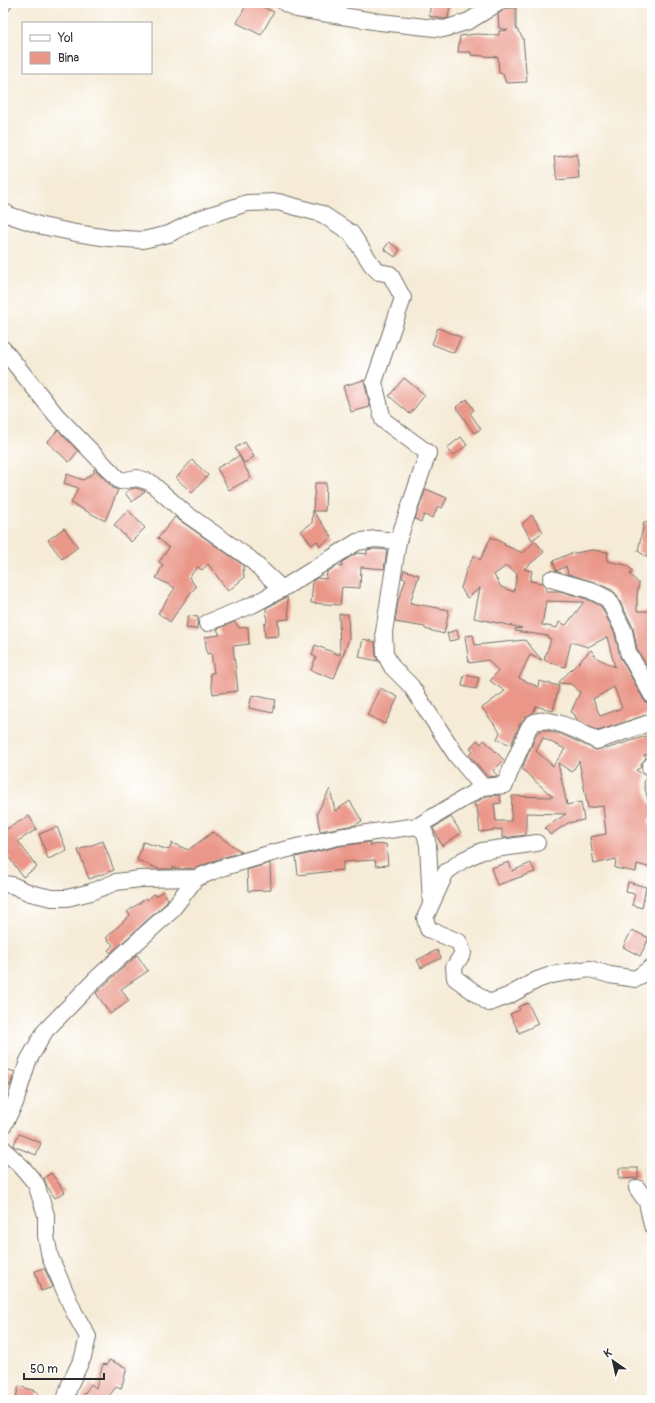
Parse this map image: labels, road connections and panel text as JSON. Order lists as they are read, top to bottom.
{
  "legend": ["Yol", "Bina"],
  "scale_bar": "50 m",
  "north": "top left"
}
